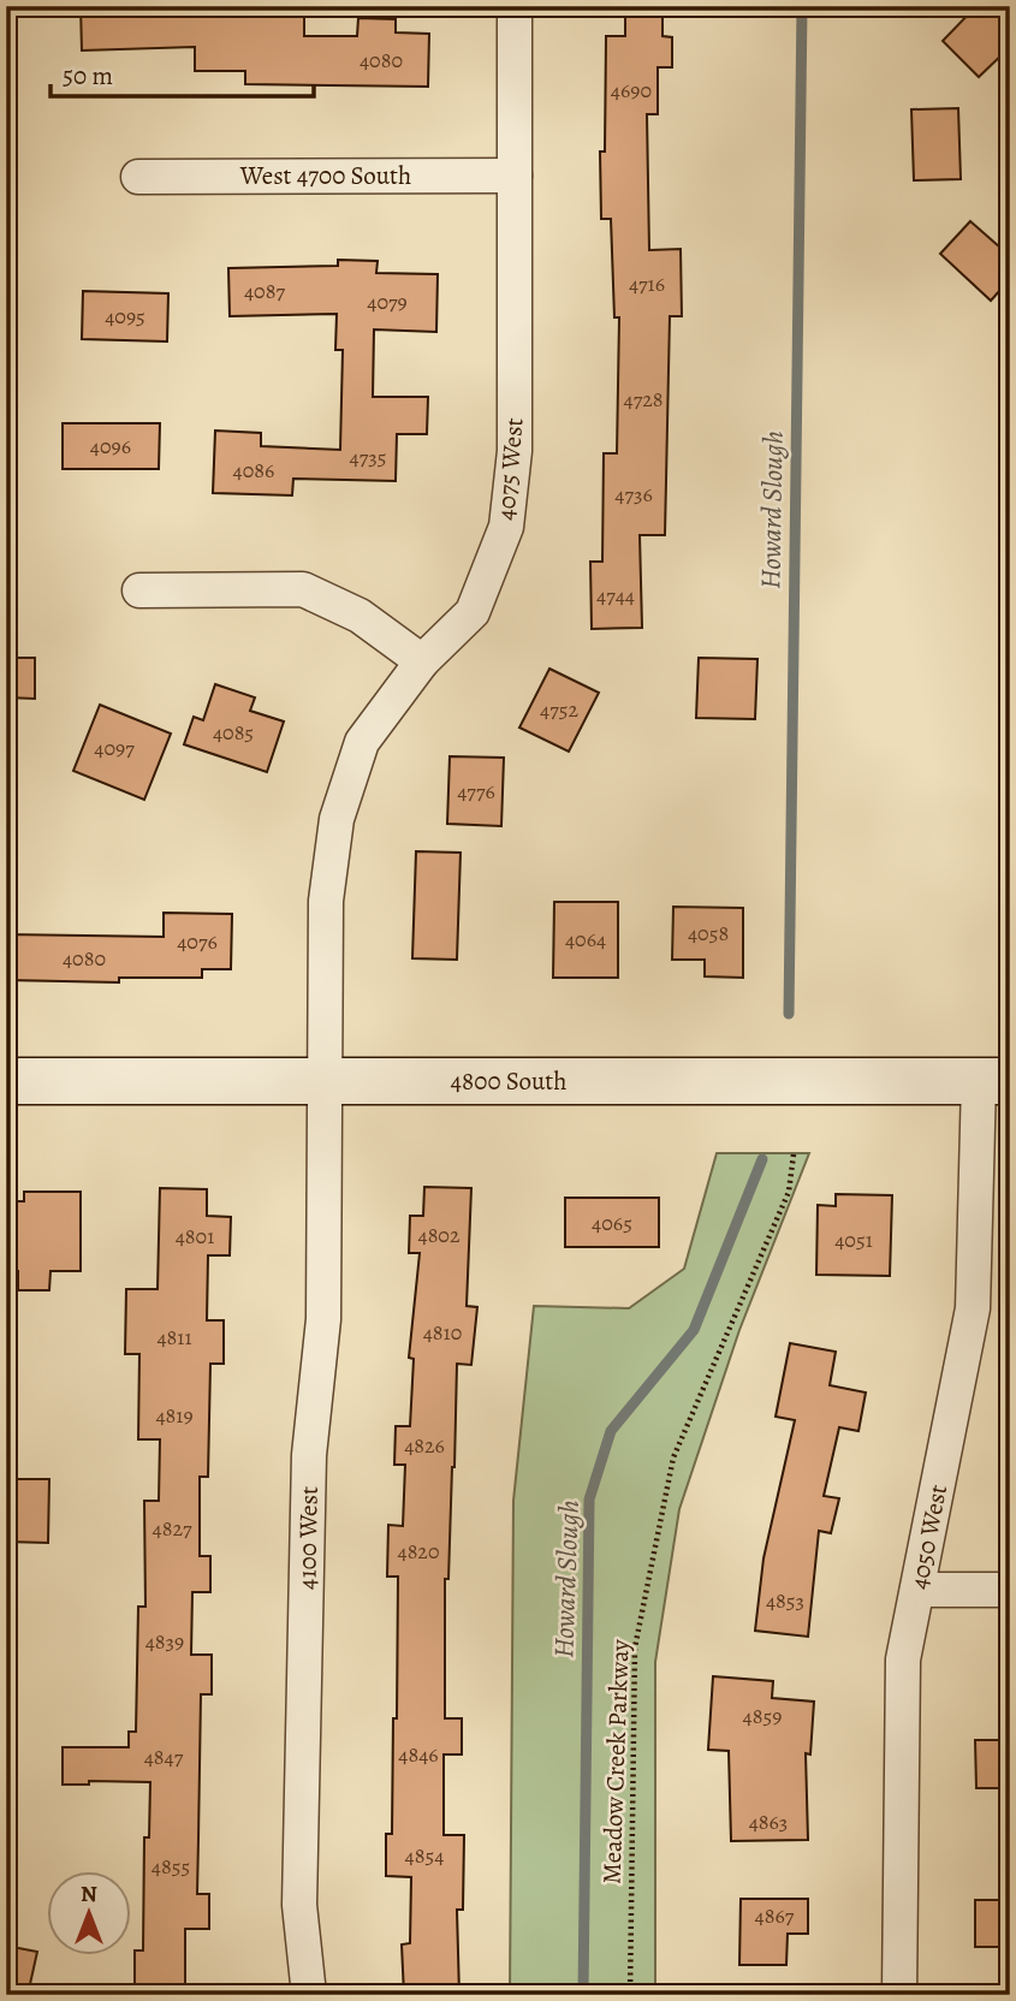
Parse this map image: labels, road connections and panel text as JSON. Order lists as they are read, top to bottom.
{
  "streets": {
    "street": [
      "West 4700 South",
      "4075 West",
      "4800 South",
      "4050 West",
      "4100 West"
    ],
    "path": ["Meadow Creek Parkway"]
  },
  "crossings": [
    ["West 4700 South", "4075 West"],
    ["4075 West", "4800 South"],
    ["4075 West", "4100 West"],
    ["4800 South", "4050 West"],
    ["4800 South", "4100 West"]
  ],
  "water": ["Howard Slough"],
  "house_numbers": [
    "4080",
    "4690",
    "4716",
    "4087",
    "4079",
    "4095",
    "4728",
    "4096",
    "4735",
    "4086",
    "4736",
    "4744",
    "4752",
    "4085",
    "4097",
    "4776",
    "4058",
    "4064",
    "4076",
    "4080",
    "4065",
    "4802",
    "4801",
    "4051",
    "4810",
    "4811",
    "4819",
    "4826",
    "4827",
    "4820",
    "4853",
    "4839",
    "4859",
    "4846",
    "4847",
    "4863",
    "4854",
    "4855",
    "4867"
  ],
  "scale_bar": "50 m",
  "north": "top"
}
